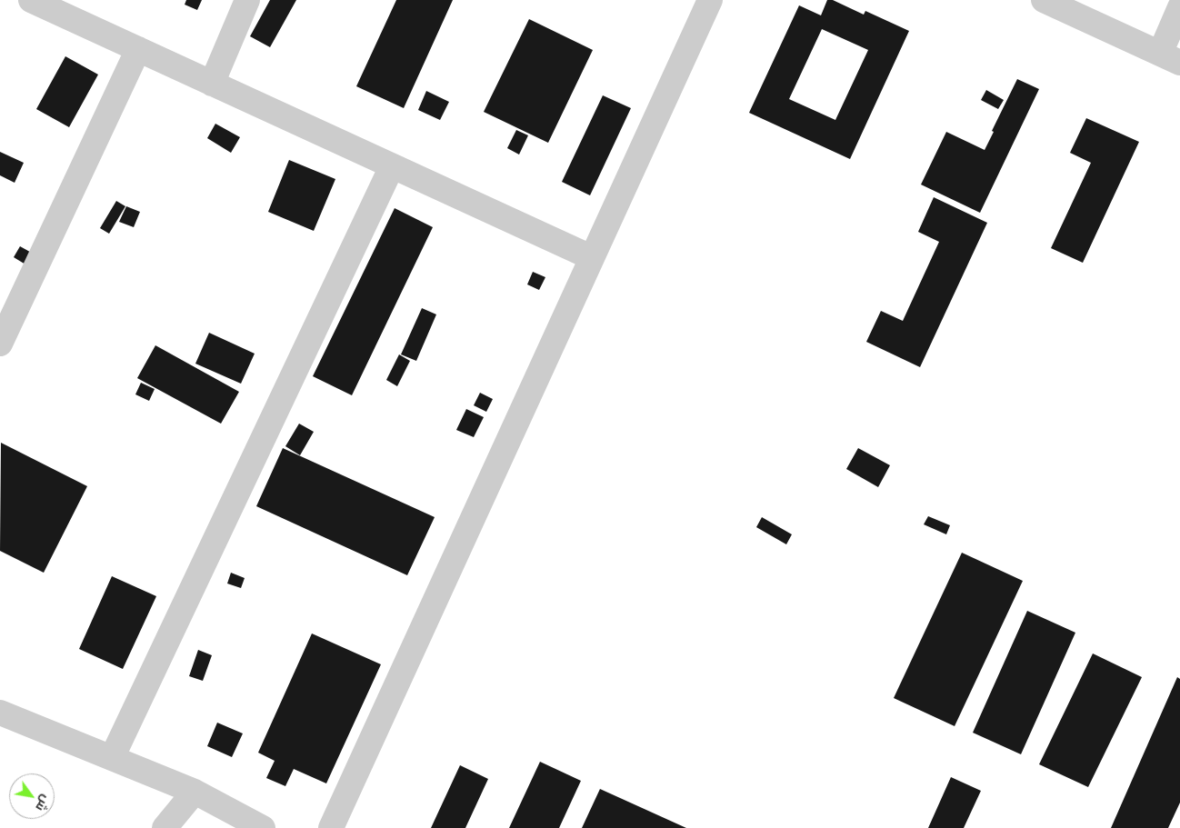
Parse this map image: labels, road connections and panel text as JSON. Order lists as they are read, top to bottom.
{
  "north": "bottom right"
}
